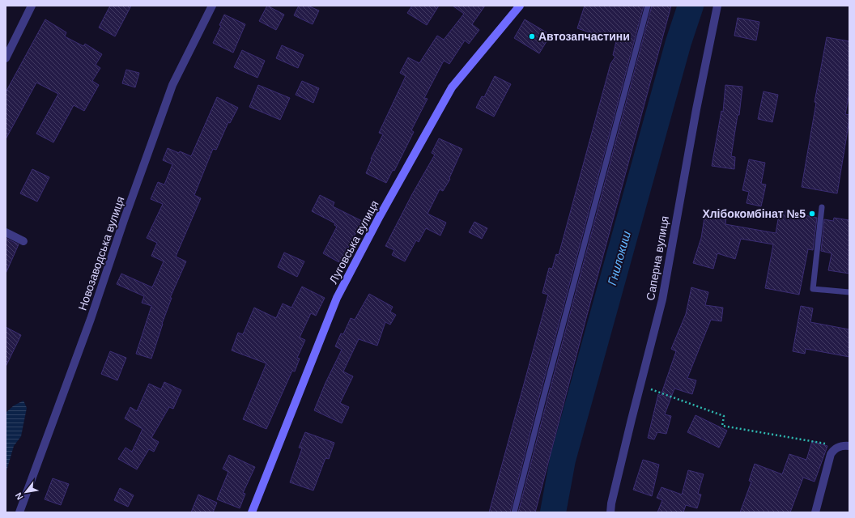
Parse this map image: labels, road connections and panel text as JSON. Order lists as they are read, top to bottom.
{
  "streets": {
    "street": ["Луговська вулиця", "Новозаводська вулиця", "Саперна вулиця"]
  },
  "water": ["Гнилокиш"],
  "places": ["Автозапчастини", "Хлібокомбінат №5"],
  "north": "bottom left"
}
